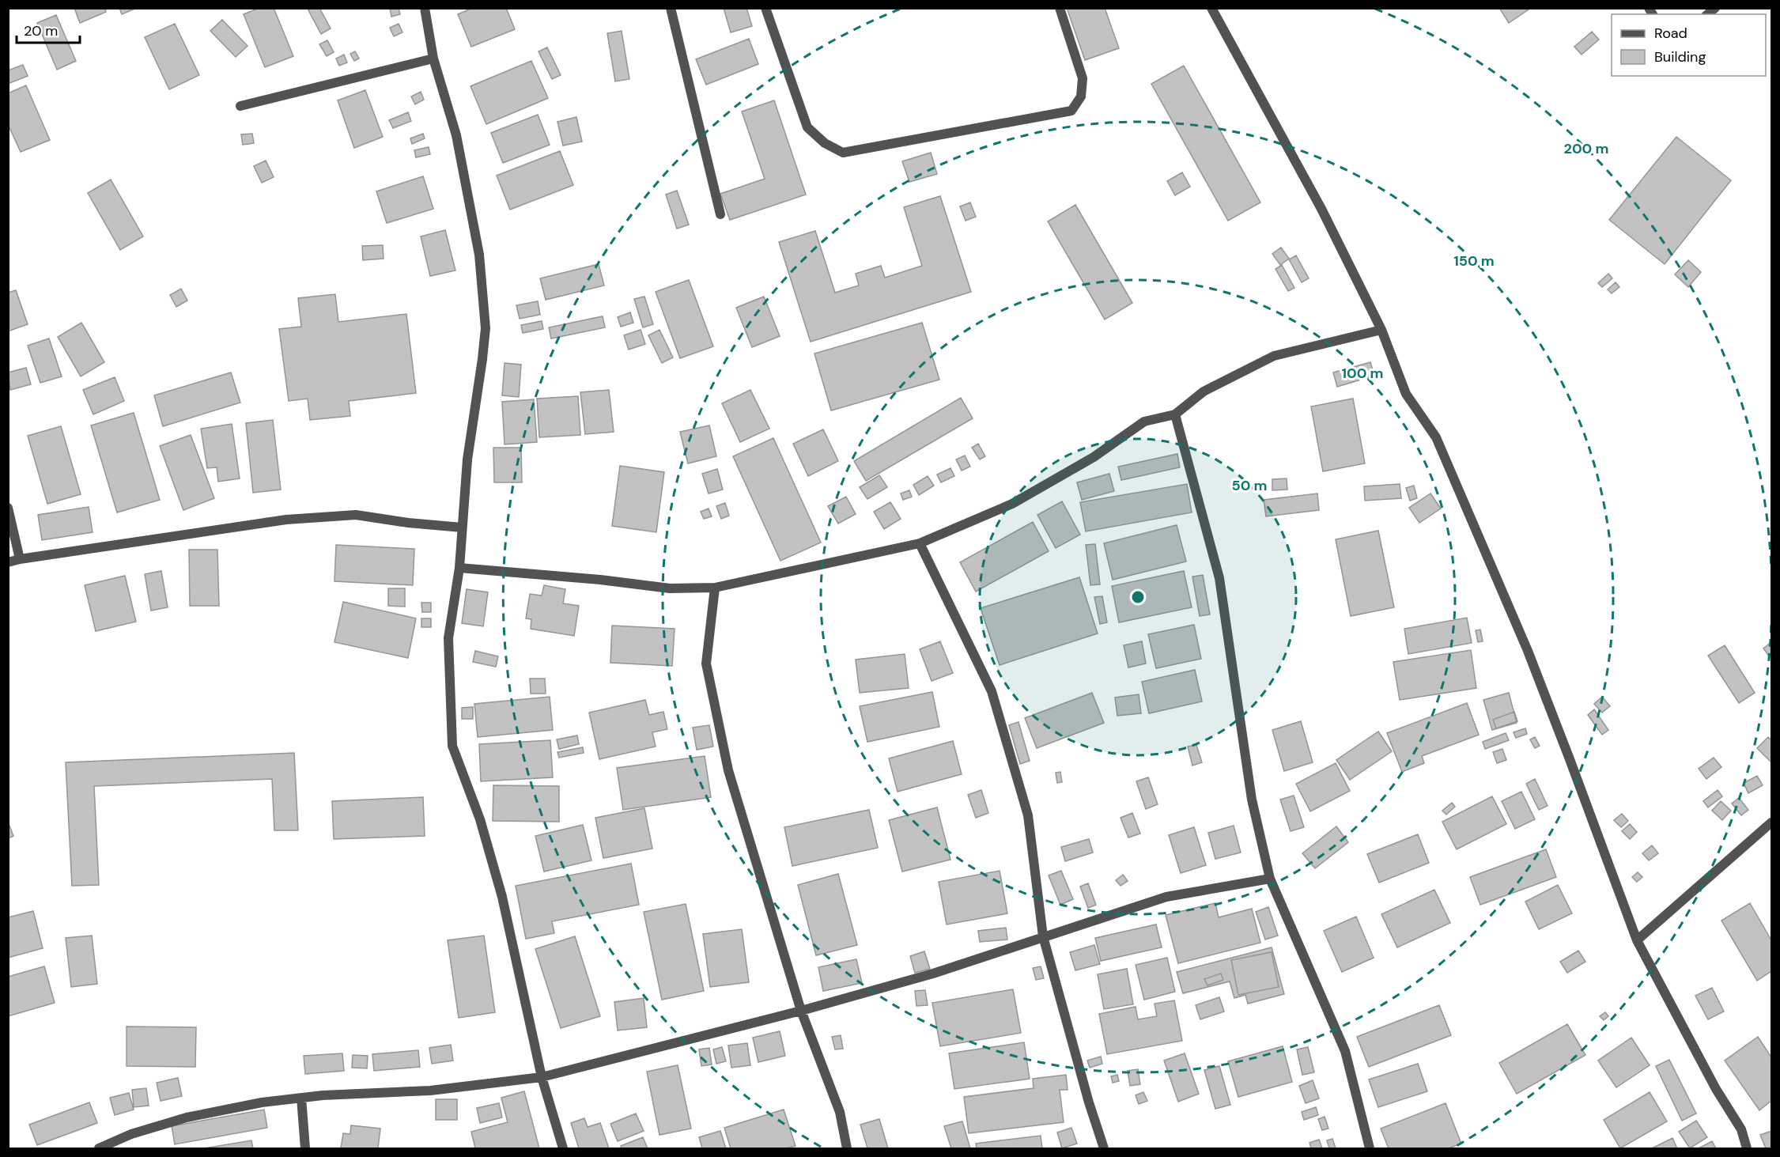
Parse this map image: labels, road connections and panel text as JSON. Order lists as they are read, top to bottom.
{
  "legend": ["Road", "Building"],
  "scale_bar": "20 m",
  "rings": [
    "200 m",
    "150 m",
    "100 m",
    "50 m"
  ]
}
